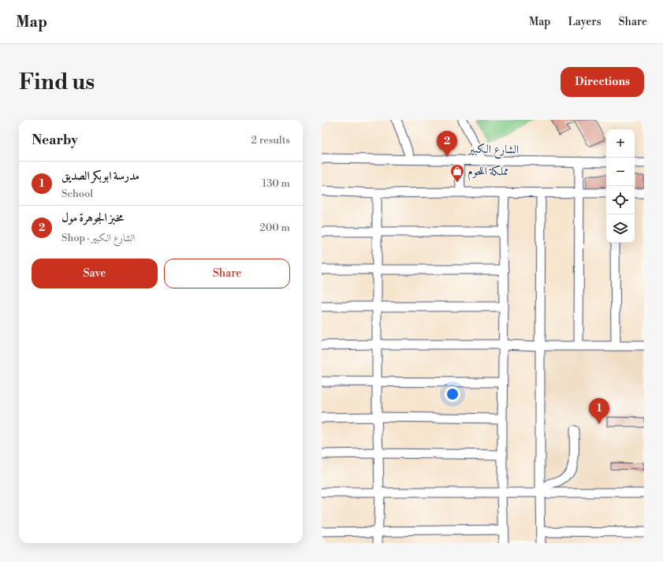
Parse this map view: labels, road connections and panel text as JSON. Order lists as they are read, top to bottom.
{
  "streets": {
    "street": ["الشارع الكبير"]
  },
  "places": {
    "shop": ["مملكة اللحوم"]
  },
  "page": {
    "header": "Map",
    "nav": ["Map", "Layers", "Share"],
    "buttons": [
      "Directions",
      ["Save", "Share"]
    ],
    "title": "Find us",
    "heading": ["Nearby", "2 results"],
    "map_buttons": ["+", "−"],
    "pins": ["2", "1"],
    "list": [
      {
        "mark": "1",
        "name": "مدرسة ابوبكر الصديق",
        "note": "School",
        "value": "130 m"
      },
      {
        "mark": "2",
        "name": "مخبز الجوهرة مول",
        "note": "Shop · الشارع الكبير",
        "value": "200 m"
      }
    ]
  }
}
